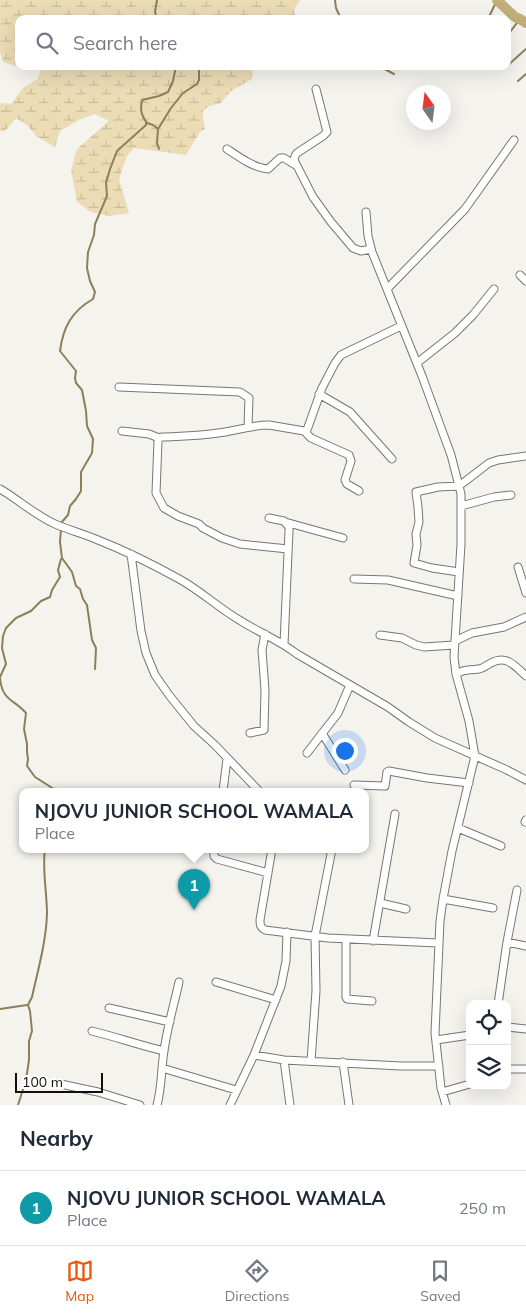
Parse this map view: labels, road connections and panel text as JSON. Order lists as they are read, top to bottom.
{
  "scale_bar": "100 m",
  "north": "top",
  "page": {
    "search": "Search here",
    "popup": ["NJOVU JUNIOR SCHOOL WAMALA", "Place"],
    "pins": "1",
    "scale": "100 m",
    "heading": "Nearby",
    "list": [
      {
        "mark": "1",
        "name": "NJOVU JUNIOR SCHOOL WAMALA",
        "note": "Place",
        "value": "250 m"
      }
    ],
    "nav": ["Map", "Directions", "Saved"]
  }
}
